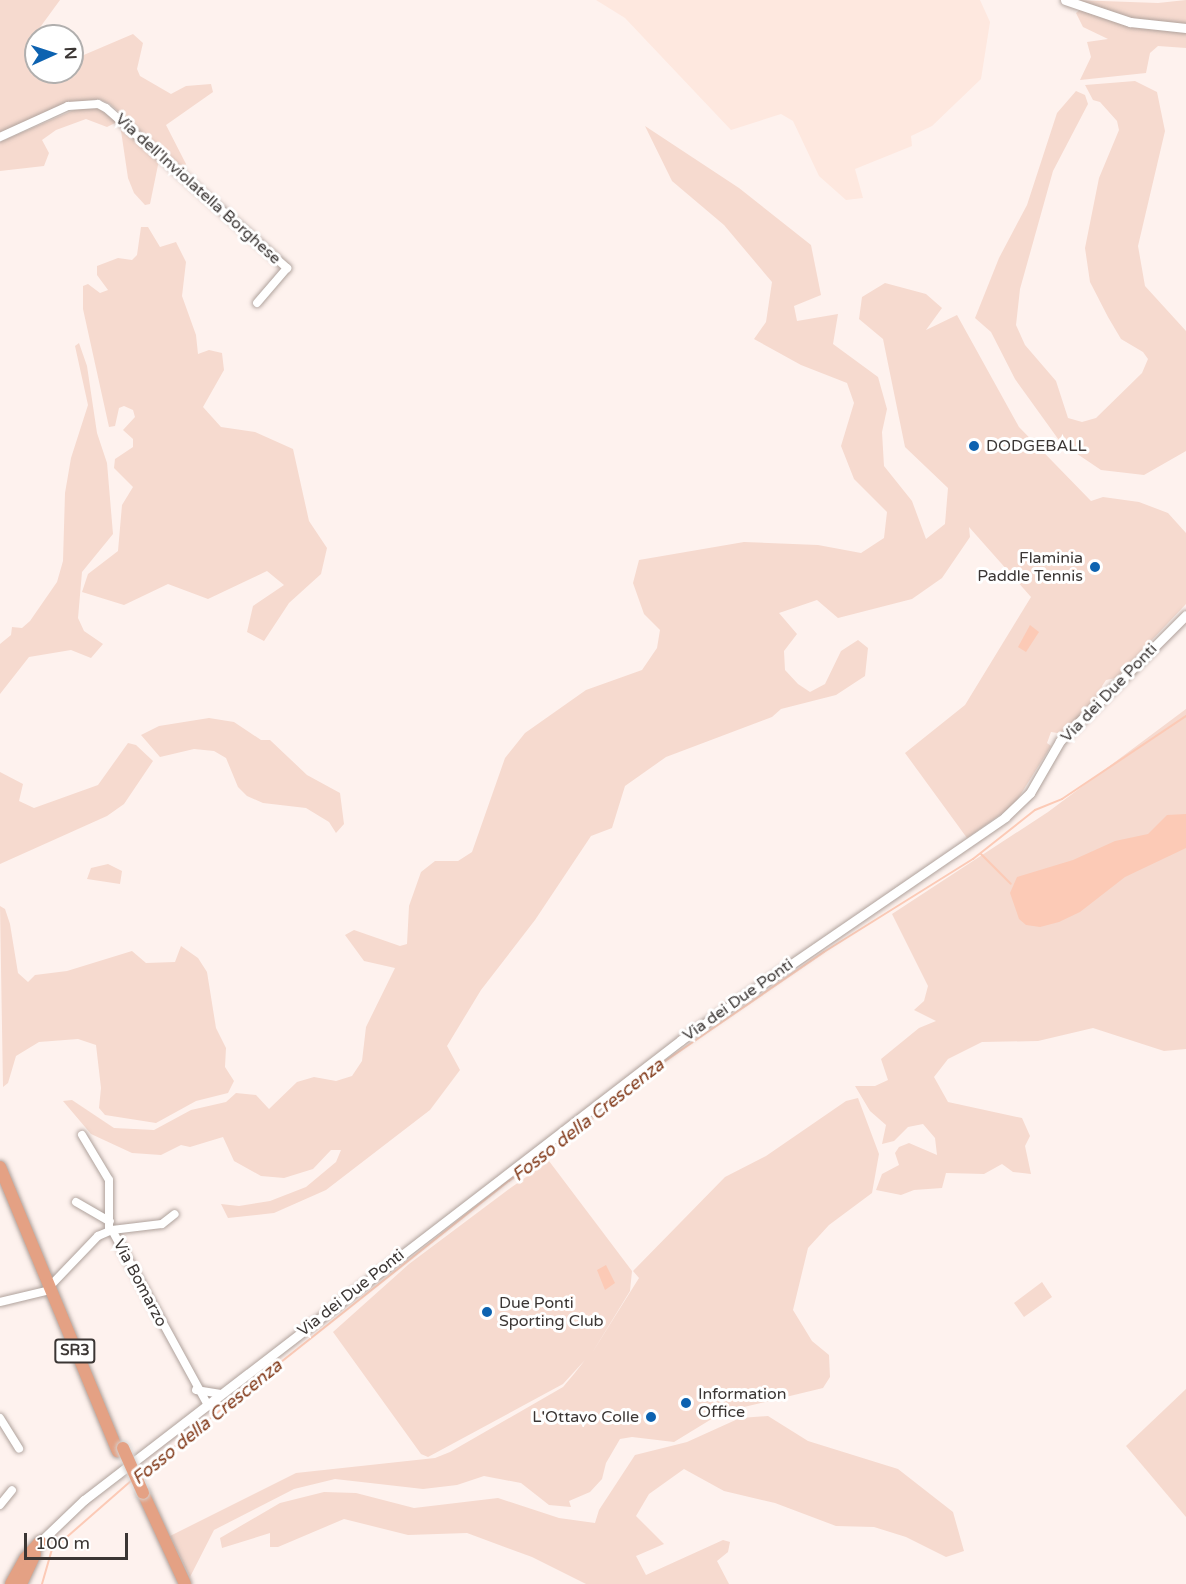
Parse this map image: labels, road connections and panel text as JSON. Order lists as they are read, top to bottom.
{
  "streets": {
    "main road": ["SR3"],
    "street": ["Via dell'Inviolatella Borghese", "Via dei Due Ponti", "Via Bomarzo"]
  },
  "crossings": [
    ["Via dei Due Ponti", "Via Bomarzo"],
    ["Via Bomarzo", "SR3"]
  ],
  "water": ["Fosso della Crescenza"],
  "places": [
    "DODGEBALL",
    "Flaminia Paddle Tennis",
    "Due Ponti Sporting Club",
    "Information Office",
    "L'Ottavo Colle"
  ],
  "scale_bar": "100 m",
  "north": "right"
}
